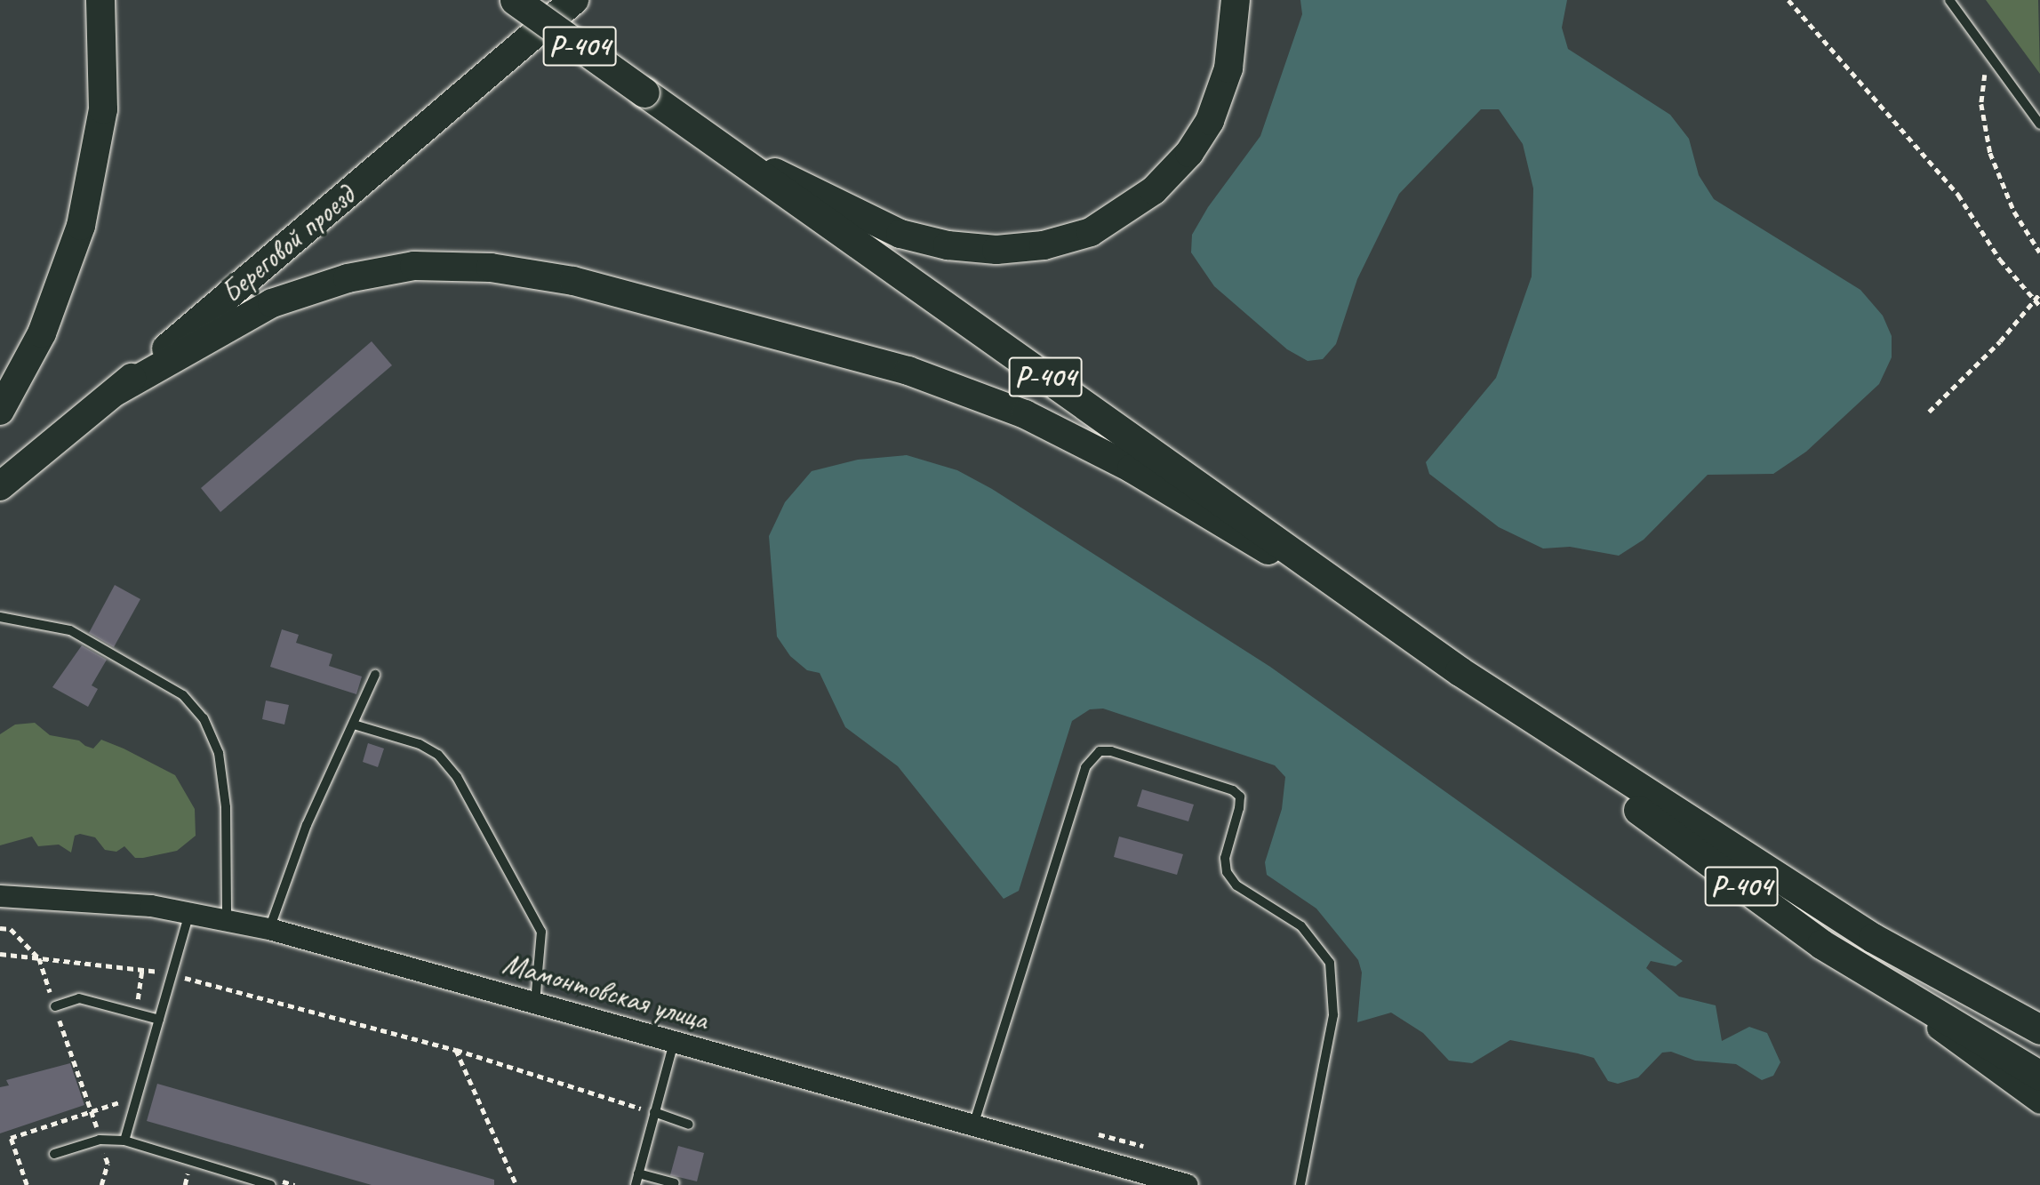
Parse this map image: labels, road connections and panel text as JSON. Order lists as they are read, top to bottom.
{
  "streets": {
    "highway": ["Р-404"],
    "main road": ["Береговой проезд"],
    "street": ["Мамонтовская улица"]
  }
}
